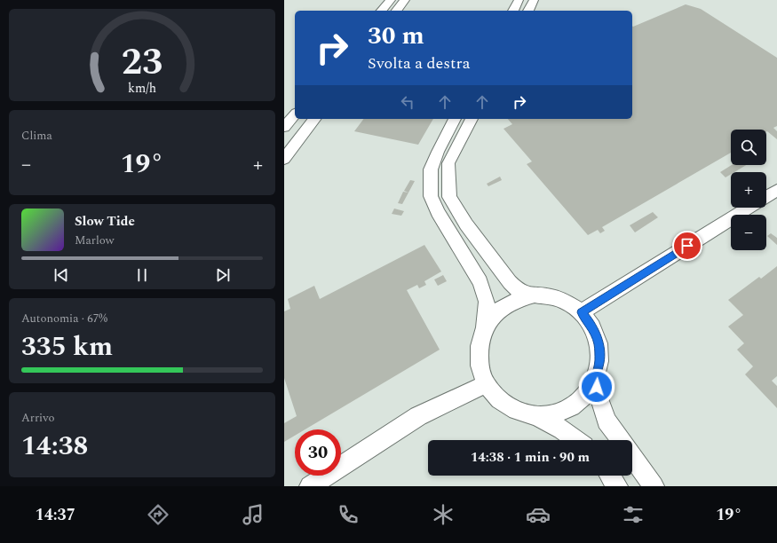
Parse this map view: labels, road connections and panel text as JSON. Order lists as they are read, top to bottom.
{
  "page": {
    "turn": ["30 m", "Svolta a destra"],
    "tile": [
      "Clima",
      ["Autonomia · 67%", "335 km"],
      ["Arrivo", "14:38"]
    ],
    "map_buttons": ["+", "−"],
    "heat": ["−", "19°", "+"],
    "song": ["Slow Tide", "Marlow"],
    "limit": "30",
    "trip": "14:38 · 1 min · 90 m",
    "tabs": ["14:37", "19°"],
    "gauge": ["23", "km/h"]
  }
}
